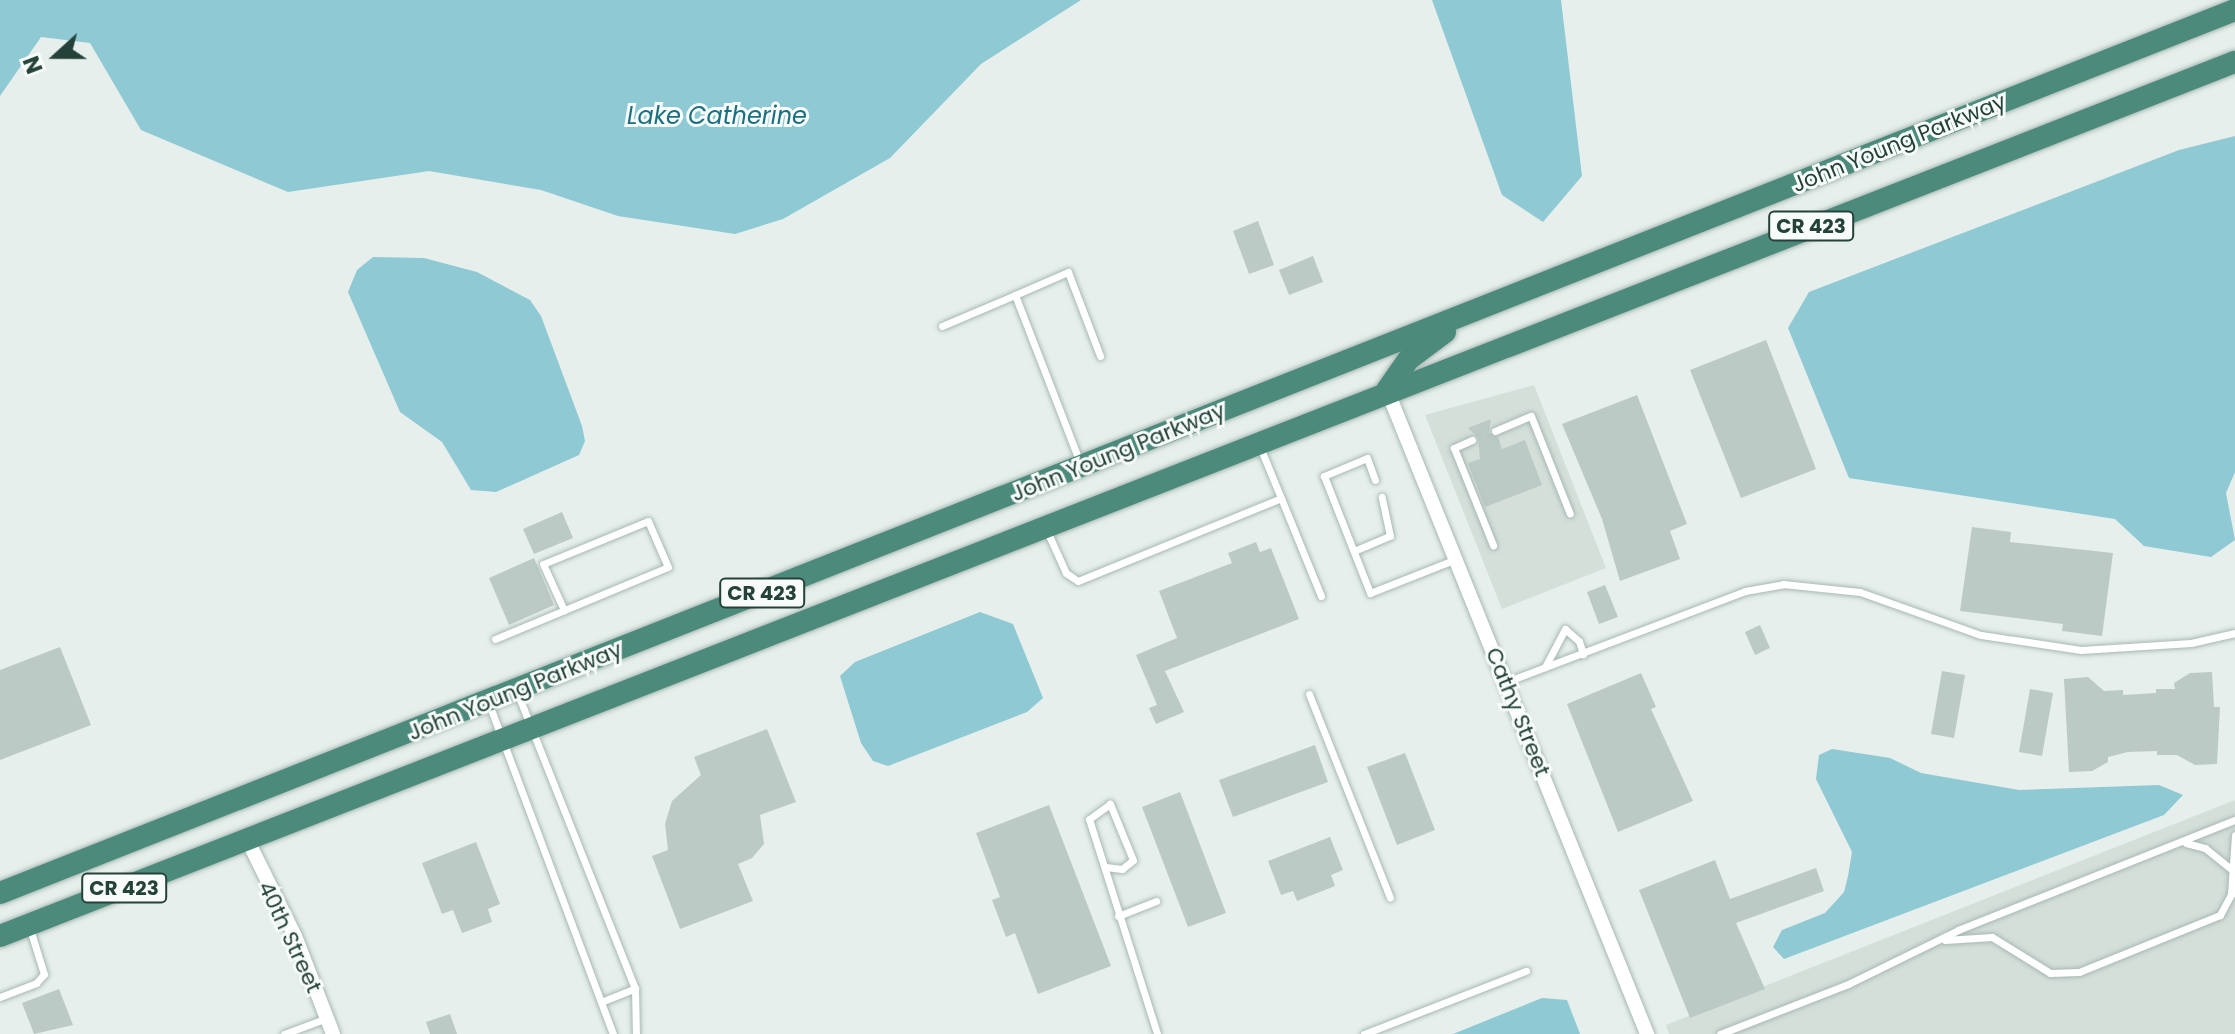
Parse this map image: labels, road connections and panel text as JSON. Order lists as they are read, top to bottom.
{
  "streets": {
    "highway": ["John Young Parkway", "CR 423"],
    "street": ["Cathy Street", "40th Street"]
  },
  "crossings": [
    ["John Young Parkway", "Cathy Street"],
    ["John Young Parkway", "40th Street"]
  ],
  "water": ["Lake Catherine"],
  "north": "left"
}
